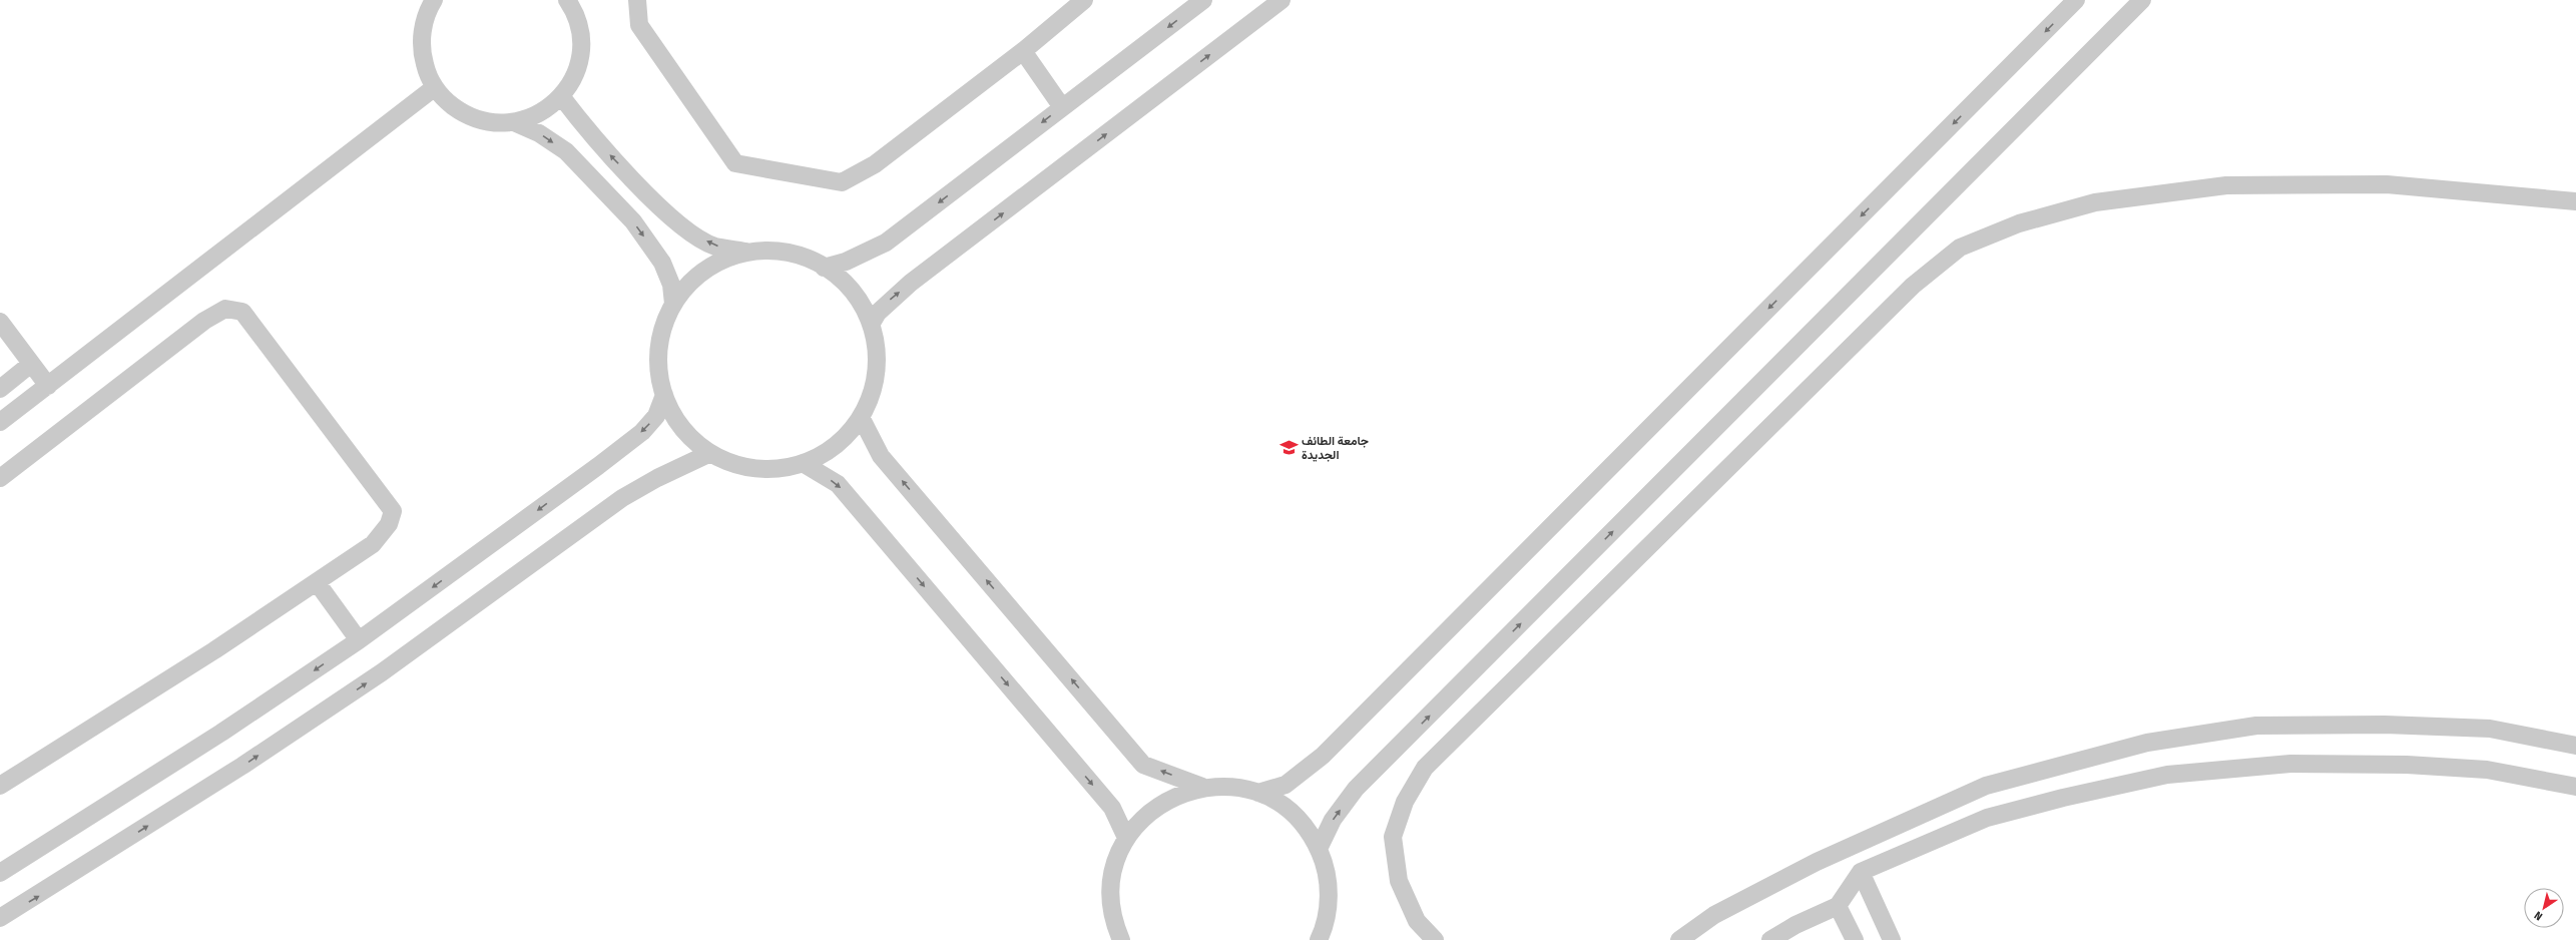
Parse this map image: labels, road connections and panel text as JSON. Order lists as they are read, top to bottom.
{
  "places": {
    "school or university": ["جامعة الطائف الجديدة"]
  },
  "north": "bottom left"
}
